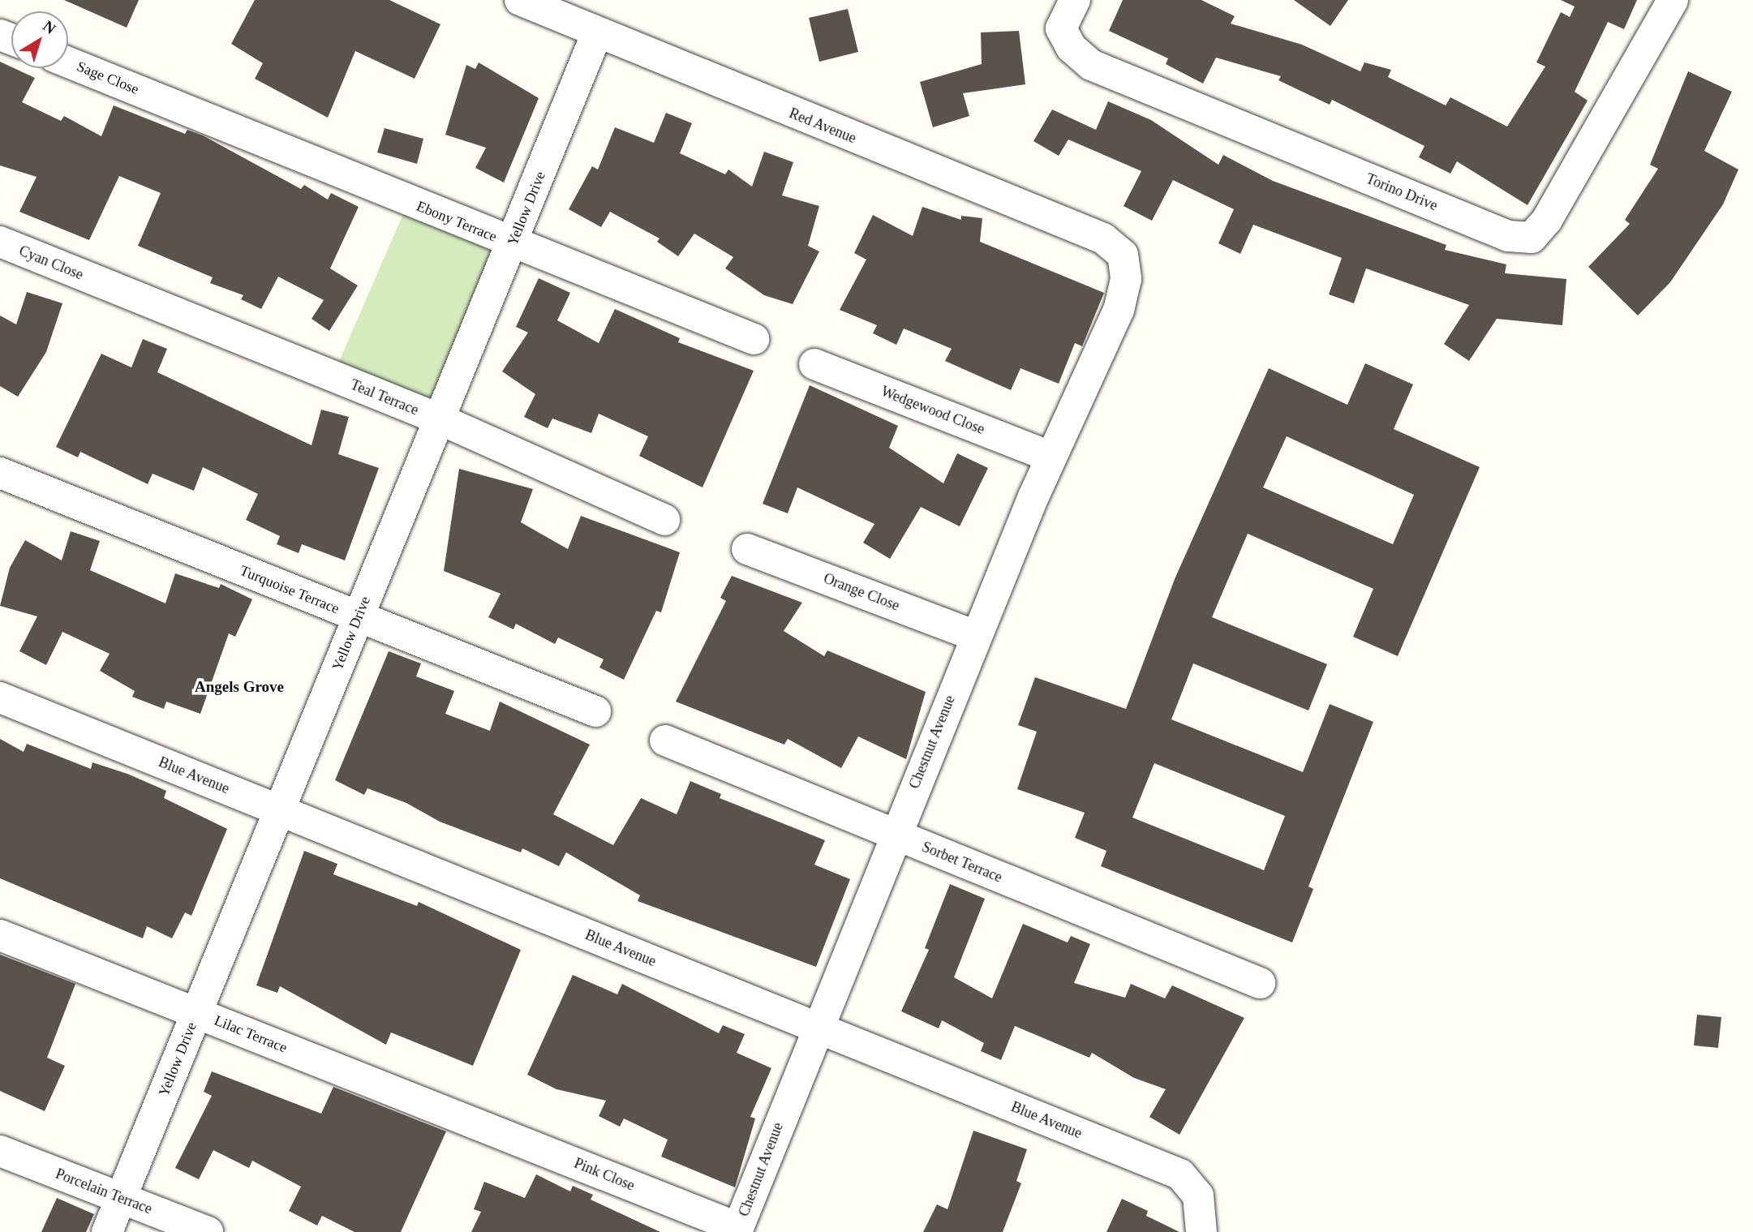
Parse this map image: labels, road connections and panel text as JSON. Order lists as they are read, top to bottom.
{
  "streets": {
    "street": [
      "Sage Close",
      "Red Avenue",
      "Torino Drive",
      "Yellow Drive",
      "Ebony Terrace",
      "Cyan Close",
      "Teal Terrace",
      "Wedgewood Close",
      "Turquoise Terrace",
      "Orange Close",
      "Chestnut Avenue",
      "Blue Avenue",
      "Sorbet Terrace",
      "Lilac Terrace",
      "Pink Close",
      "Porcelain Terrace"
    ]
  },
  "crossings": [
    ["Sage Close", "Ebony Terrace"],
    ["Red Avenue", "Yellow Drive"],
    ["Red Avenue", "Chestnut Avenue"],
    ["Yellow Drive", "Ebony Terrace"],
    ["Yellow Drive", "Teal Terrace"],
    ["Yellow Drive", "Turquoise Terrace"],
    ["Yellow Drive", "Blue Avenue"],
    ["Yellow Drive", "Lilac Terrace"],
    ["Yellow Drive", "Porcelain Terrace"],
    ["Cyan Close", "Teal Terrace"],
    ["Wedgewood Close", "Chestnut Avenue"],
    ["Orange Close", "Chestnut Avenue"],
    ["Chestnut Avenue", "Blue Avenue"],
    ["Chestnut Avenue", "Sorbet Terrace"],
    ["Chestnut Avenue", "Pink Close"],
    ["Lilac Terrace", "Pink Close"]
  ],
  "districts": ["Angels Grove"],
  "north": "top right"
}
